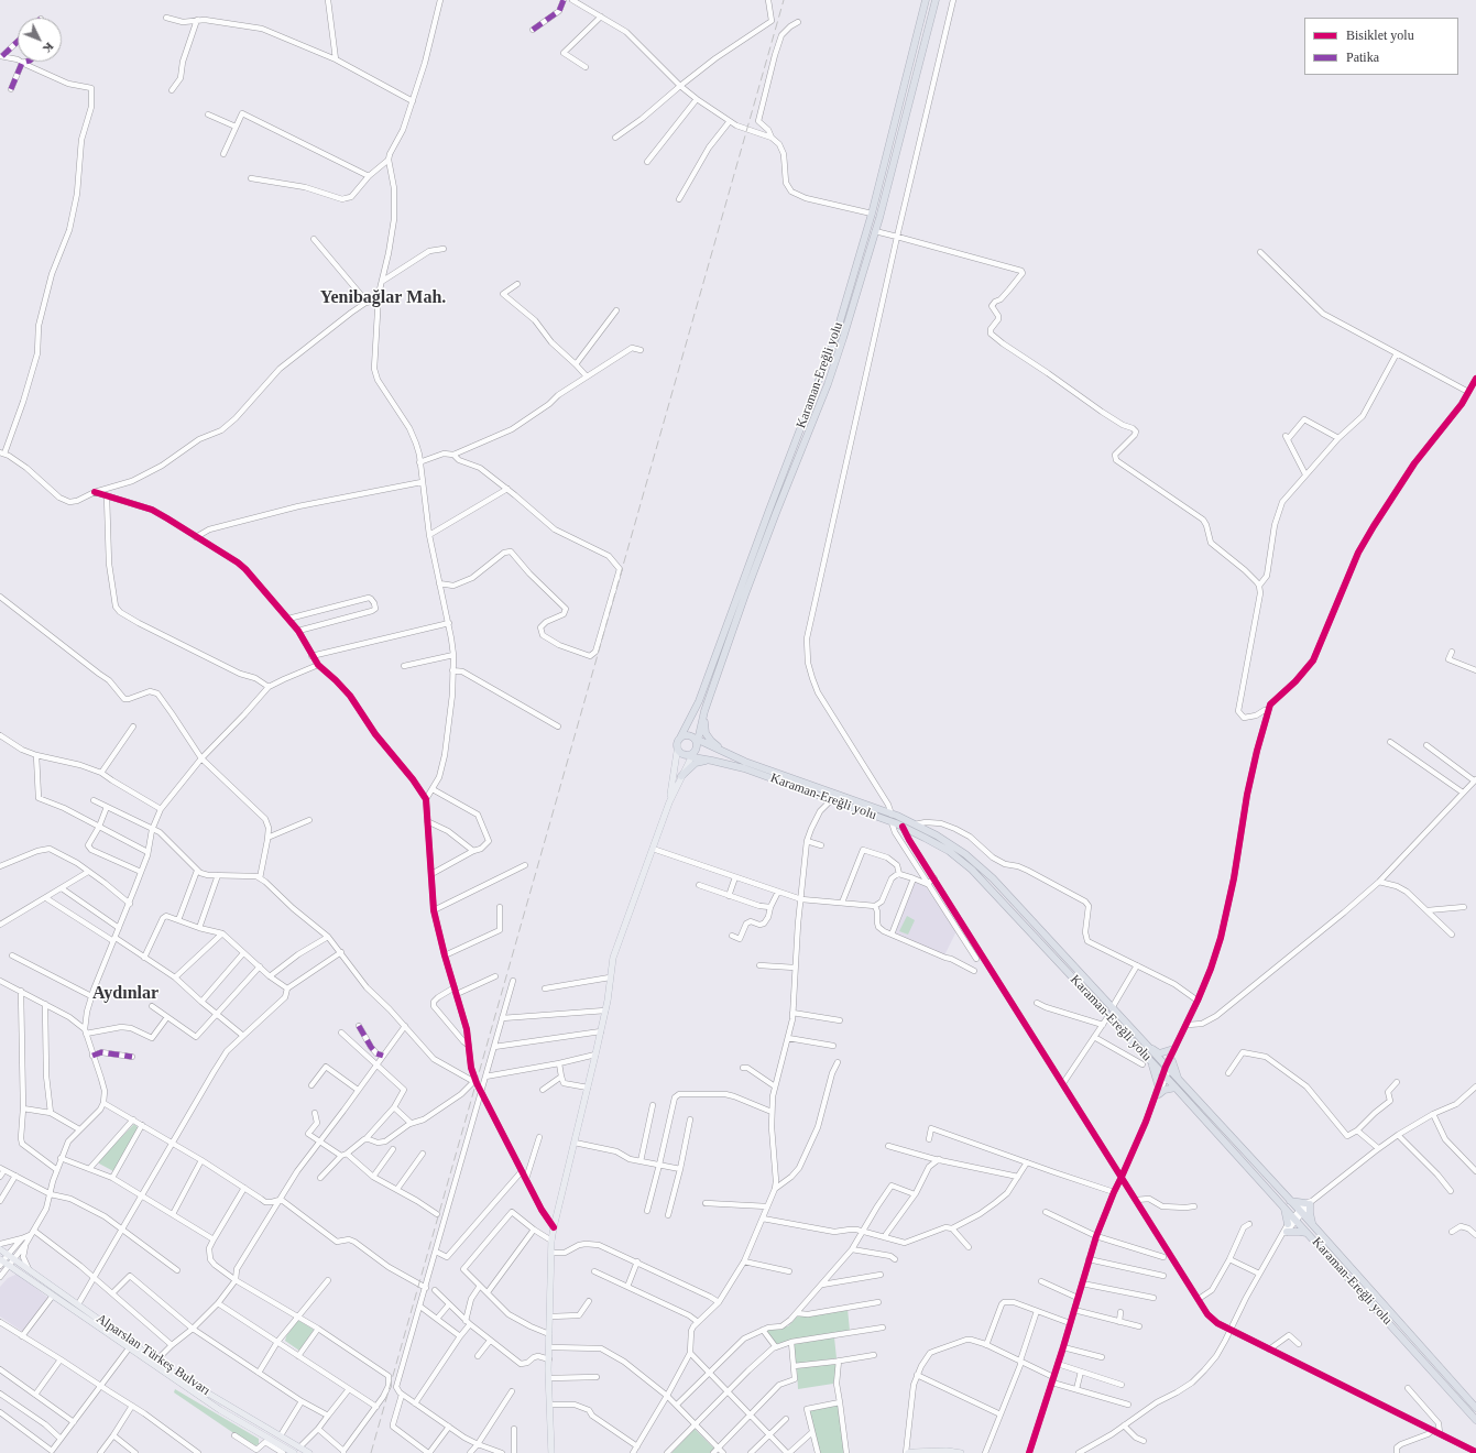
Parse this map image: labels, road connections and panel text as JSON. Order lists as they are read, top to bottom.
{
  "streets": {
    "highway": ["Karaman-Ereğli yolu"],
    "main road": ["Alparslan Türkeş Bulvarı"]
  },
  "districts": ["Yenibağlar Mah.", "Aydınlar"],
  "legend": ["Bisiklet yolu", "Patika"],
  "north": "bottom right"
}
